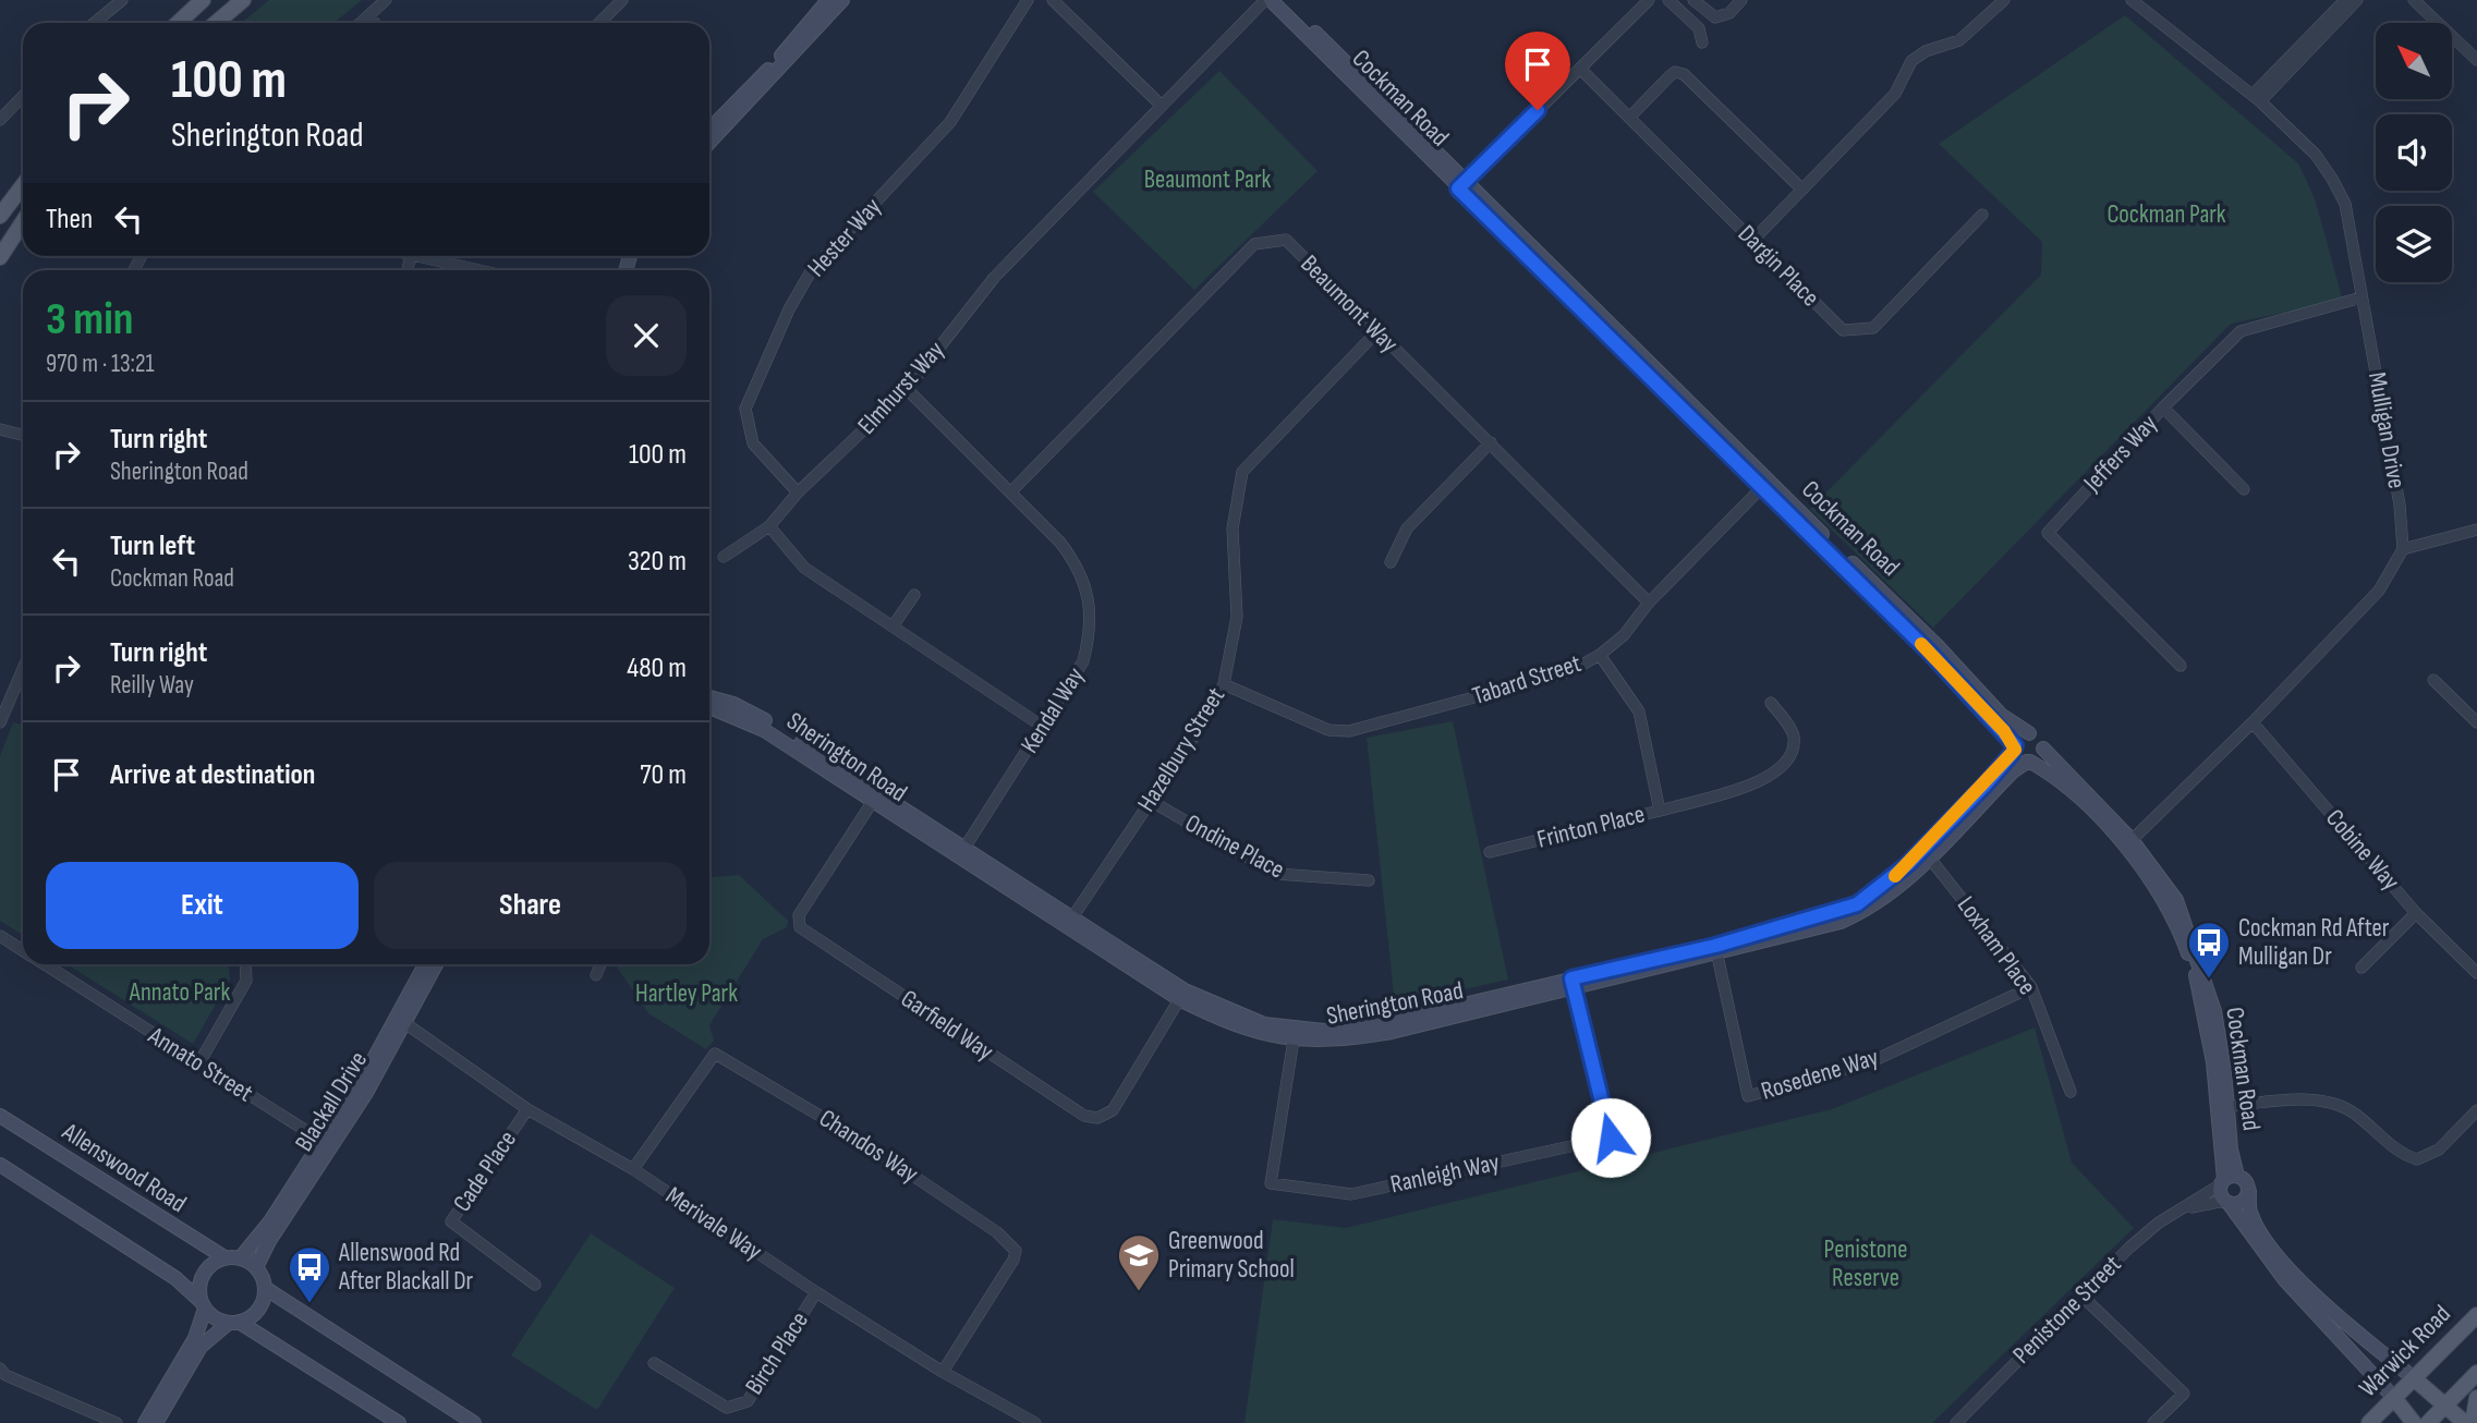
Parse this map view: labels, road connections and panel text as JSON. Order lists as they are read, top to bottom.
{
  "streets": {
    "main road": [
      "Cockman Road",
      "Sherington Road",
      "Blackall Drive",
      "Allenswood Road",
      "Warwick Road"
    ],
    "street": [
      "Hester Way",
      "Dargin Place",
      "Beaumont Way",
      "Elmhurst Way",
      "Mulligan Drive",
      "Jeffers Way",
      "Tabard Street",
      "Kendal Way",
      "Hazelbury Street",
      "Frinton Place",
      "Ondine Place",
      "Cobine Way",
      "Loxham Place",
      "Garfield Way",
      "Annato Street",
      "Rosedene Way",
      "Chandos Way",
      "Cade Place",
      "Ranleigh Way",
      "Merivale Way",
      "Penistone Street",
      "Birch Place"
    ]
  },
  "crossings": [
    ["Cockman Road", "Tabard Street"],
    ["Cockman Road", "Sherington Road"],
    ["Cockman Road", "Penistone Street"],
    ["Hester Way", "Elmhurst Way"],
    ["Beaumont Way", "Tabard Street"],
    ["Beaumont Way", "Kendal Way"],
    ["Beaumont Way", "Hazelbury Street"],
    ["Elmhurst Way", "Kendal Way"],
    ["Mulligan Drive", "Jeffers Way"],
    ["Tabard Street", "Hazelbury Street"],
    ["Tabard Street", "Frinton Place"],
    ["Kendal Way", "Sherington Road"],
    ["Hazelbury Street", "Sherington Road"],
    ["Hazelbury Street", "Ondine Place"],
    ["Sherington Road", "Loxham Place"],
    ["Sherington Road", "Garfield Way"],
    ["Sherington Road", "Rosedene Way"],
    ["Sherington Road", "Ranleigh Way"],
    ["Loxham Place", "Rosedene Way"],
    ["Annato Street", "Blackall Drive"],
    ["Blackall Drive", "Allenswood Road"],
    ["Blackall Drive", "Merivale Way"],
    ["Chandos Way", "Merivale Way"],
    ["Cade Place", "Merivale Way"],
    ["Merivale Way", "Birch Place"]
  ],
  "parks": [
    "Beaumont Park",
    "Cockman Park",
    "Annato Park",
    "Hartley Park",
    "Penistone Reserve"
  ],
  "places": {
    "bus stop": ["Cockman Rd After Mulligan Dr", "Allenswood Rd After Blackall Dr"],
    "school or university": ["Greenwood Primary School"]
  },
  "north": "top left",
  "page": {
    "turn": ["100 m", "Sherington Road"],
    "then": "Then",
    "heading": ["3 min", "970 m · 13:21"],
    "list": [
      {
        "name": "Turn right",
        "note": "Sherington Road",
        "value": "100 m"
      },
      {
        "name": "Turn left",
        "note": "Cockman Road",
        "value": "320 m"
      },
      {
        "name": "Turn right",
        "note": "Reilly Way",
        "value": "480 m"
      },
      {
        "name": "Arrive at destination",
        "value": "70 m"
      }
    ],
    "buttons": ["Exit", "Share"]
  }
}
